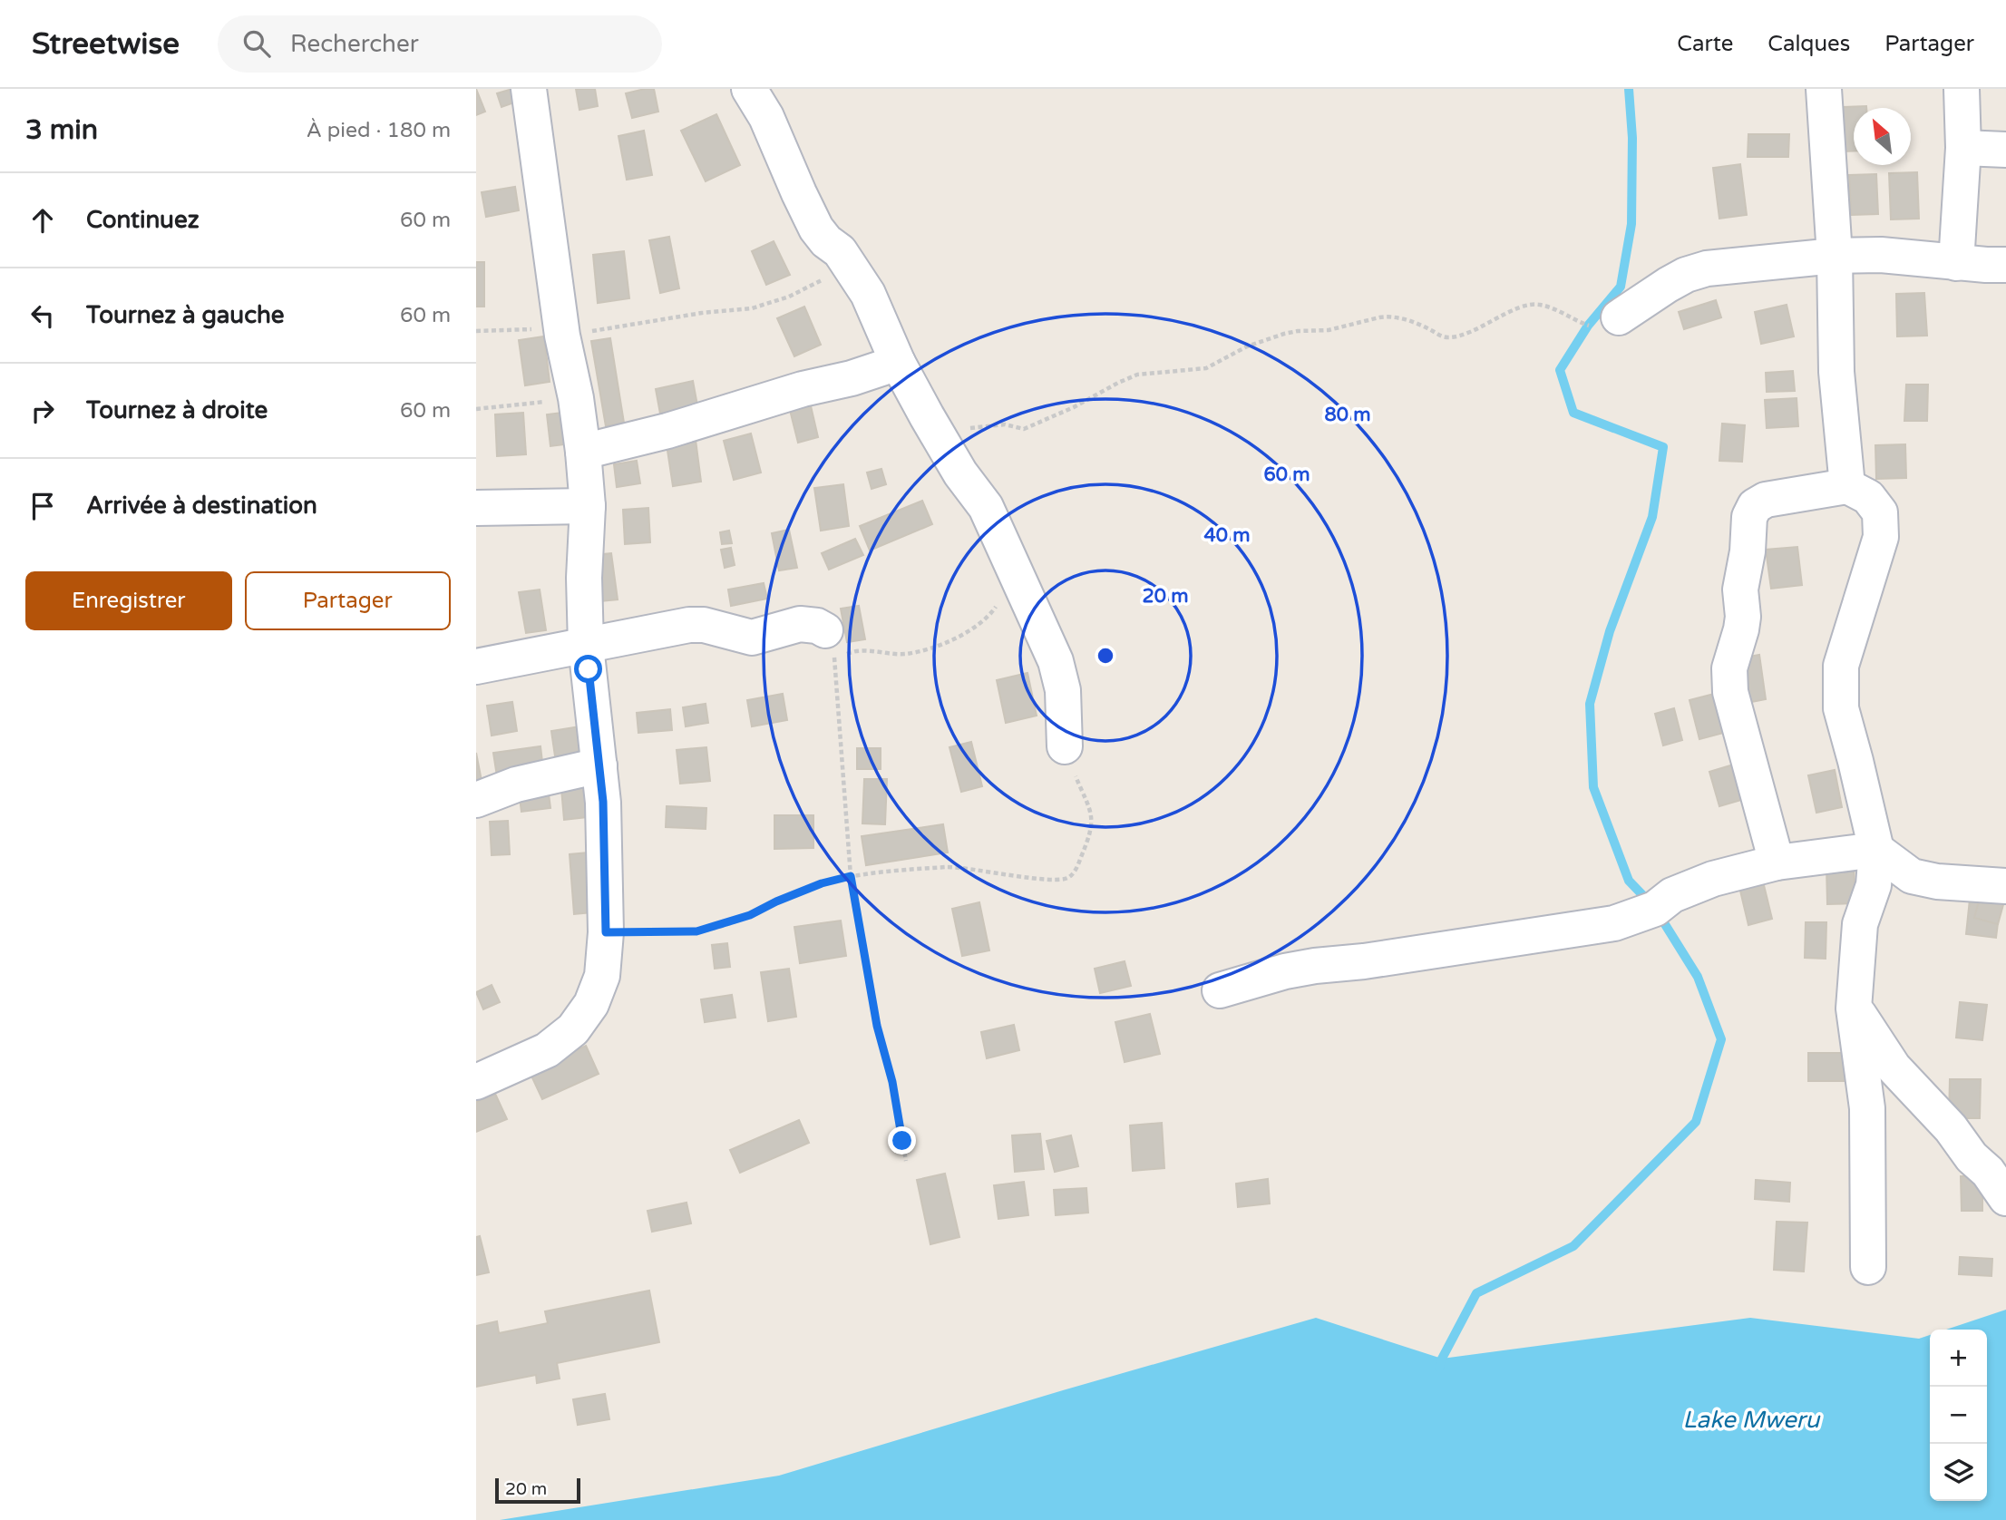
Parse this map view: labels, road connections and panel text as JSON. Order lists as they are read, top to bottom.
{
  "water": ["Lake Mweru"],
  "scale_bar": "20 m",
  "north": "top left",
  "page": {
    "header": "Streetwise",
    "search": "Rechercher",
    "nav": ["Carte", "Calques", "Partager"],
    "heading": ["3 min", "À pied · 180 m"],
    "list": [
      ["Continuez", "60 m"],
      ["Tournez à gauche", "60 m"],
      ["Tournez à droite", "60 m"],
      "Arrivée à destination"
    ],
    "buttons": ["Enregistrer", "Partager"],
    "map_buttons": ["+", "−"],
    "scale": "20 m"
  },
  "rings": [
    "80 m",
    "60 m",
    "40 m",
    "20 m"
  ]
}
